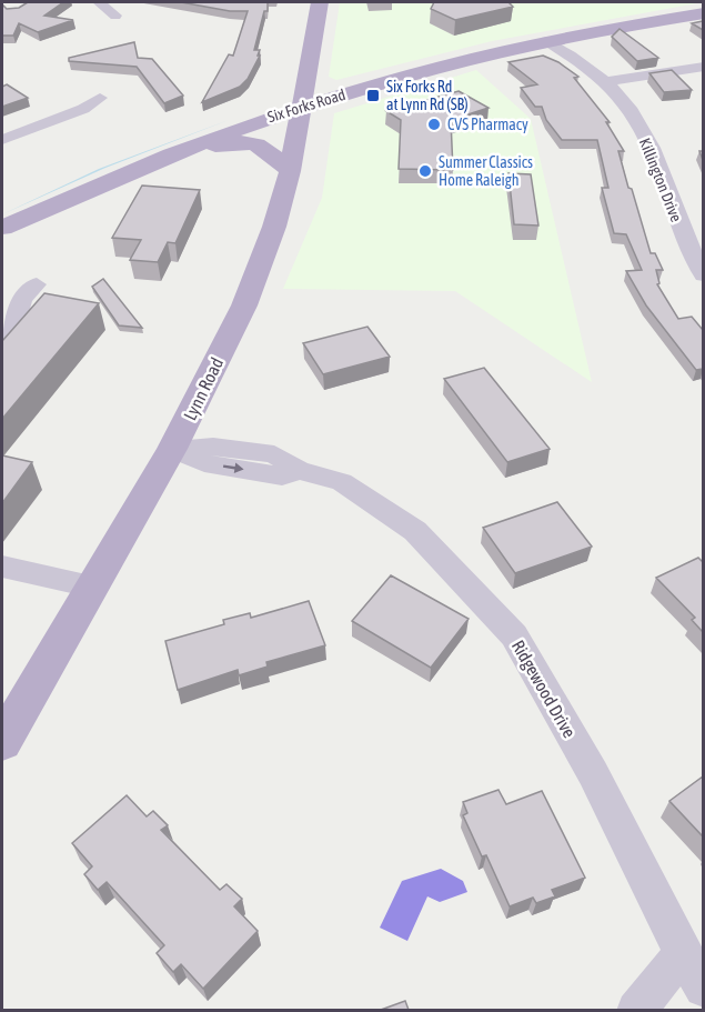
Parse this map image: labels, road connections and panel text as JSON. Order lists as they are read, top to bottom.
{
  "streets": {
    "main road": ["Six Forks Road", "Lynn Road"],
    "street": ["Killington Drive", "Ridgewood Drive"]
  },
  "crossings": [
    ["Six Forks Road", "Killington Drive"],
    ["Six Forks Road", "Lynn Road"],
    ["Lynn Road", "Ridgewood Drive"]
  ],
  "places": {
    "transit": ["Six Forks Rd at Lynn Rd (SB)"],
    "other": ["CVS Pharmacy", "Summer Classics Home Raleigh"]
  }
}
